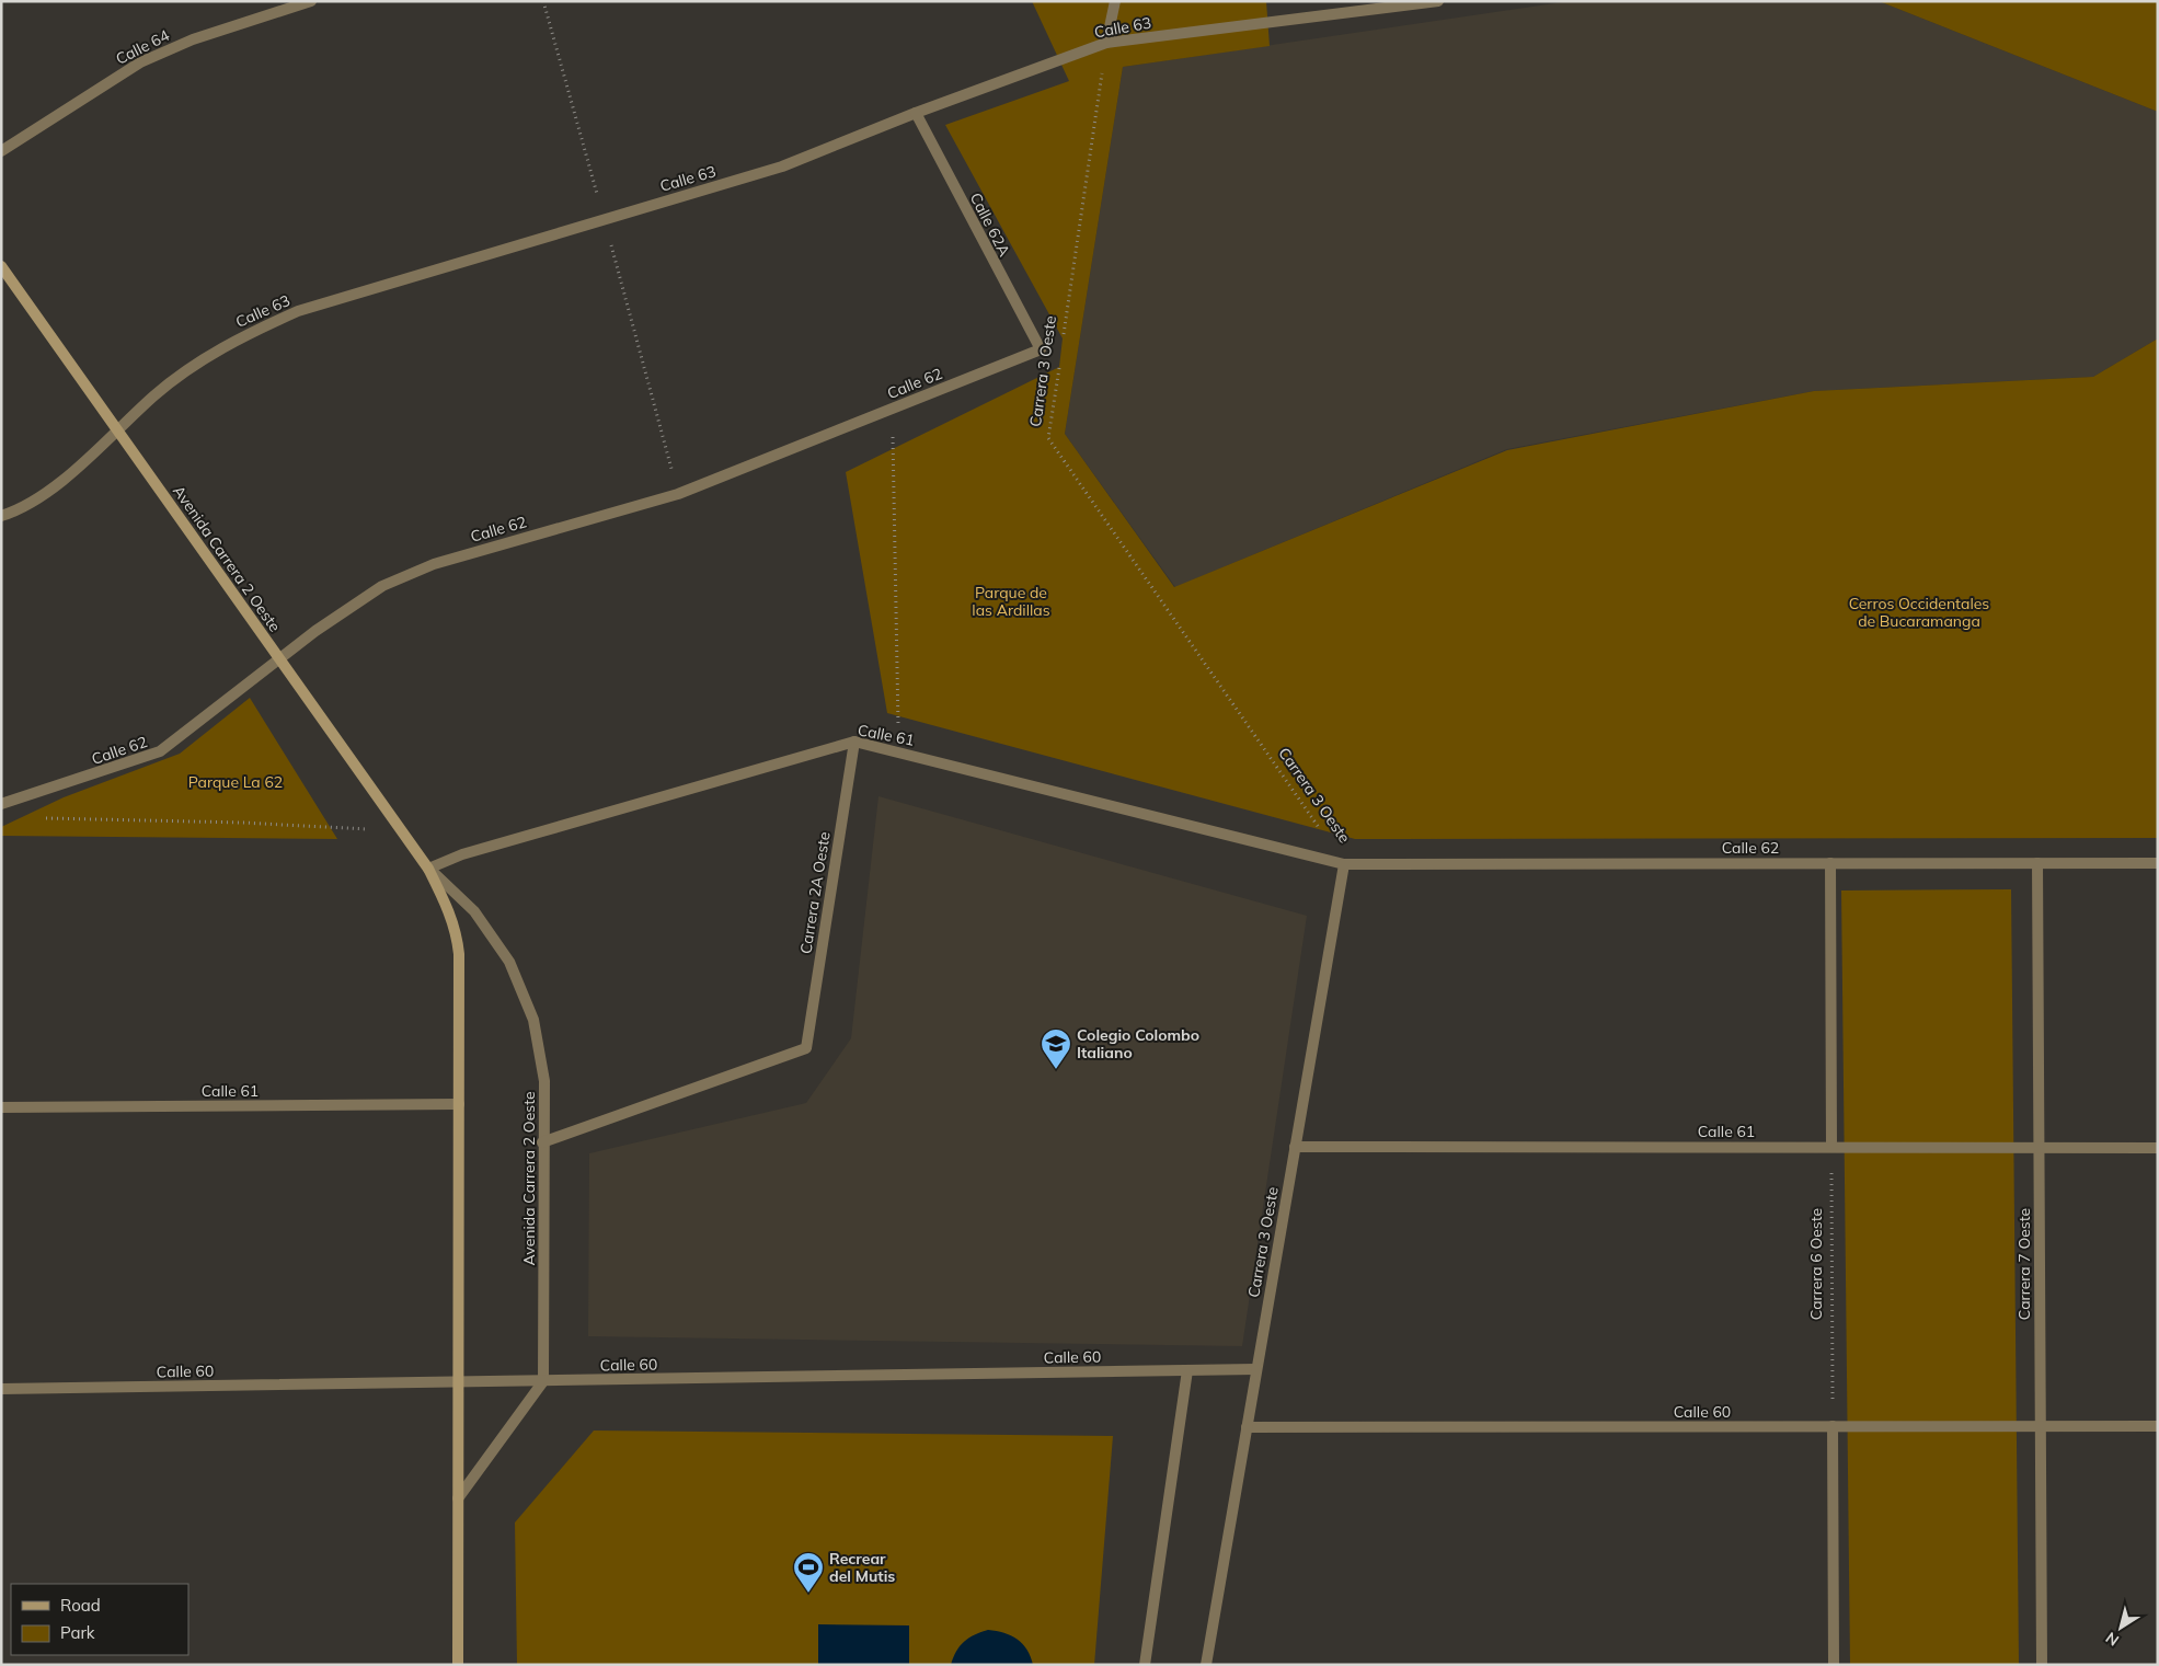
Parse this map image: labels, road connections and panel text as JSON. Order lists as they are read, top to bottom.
{
  "streets": {
    "main road": ["Avenida Carrera 2 Oeste"],
    "street": [
      "Calle 63",
      "Calle 64",
      "Calle 62A",
      "Carrera 3 Oeste",
      "Calle 62",
      "Calle 61",
      "Carrera 2A Oeste",
      "Carrera 7 Oeste",
      "Calle 60"
    ],
    "path": ["Carrera 6 Oeste"]
  },
  "crossings": [
    ["Calle 63", "Calle 62A"],
    ["Calle 63", "Carrera 3 Oeste"],
    ["Calle 63", "Avenida Carrera 2 Oeste"],
    ["Calle 62A", "Calle 62"],
    ["Carrera 3 Oeste", "Calle 62"],
    ["Carrera 3 Oeste", "Calle 61"],
    ["Carrera 3 Oeste", "Calle 60"],
    ["Calle 62", "Avenida Carrera 2 Oeste"],
    ["Calle 62", "Calle 61"],
    ["Calle 62", "Carrera 7 Oeste"],
    ["Avenida Carrera 2 Oeste", "Calle 61"],
    ["Avenida Carrera 2 Oeste", "Carrera 2A Oeste"],
    ["Avenida Carrera 2 Oeste", "Calle 60"],
    ["Calle 61", "Carrera 2A Oeste"],
    ["Calle 61", "Carrera 6 Oeste"],
    ["Calle 61", "Carrera 7 Oeste"],
    ["Carrera 6 Oeste", "Calle 60"],
    ["Carrera 7 Oeste", "Calle 60"]
  ],
  "parks": ["Parque de las Ardillas", "Cerros Occidentales de Bucaramanga", "Parque La 62"],
  "places": {
    "school or university": ["Colegio Colombo Italiano"],
    "sports": ["Recrear del Mutis"]
  },
  "legend": ["Road", "Park"],
  "north": "bottom left"
}
